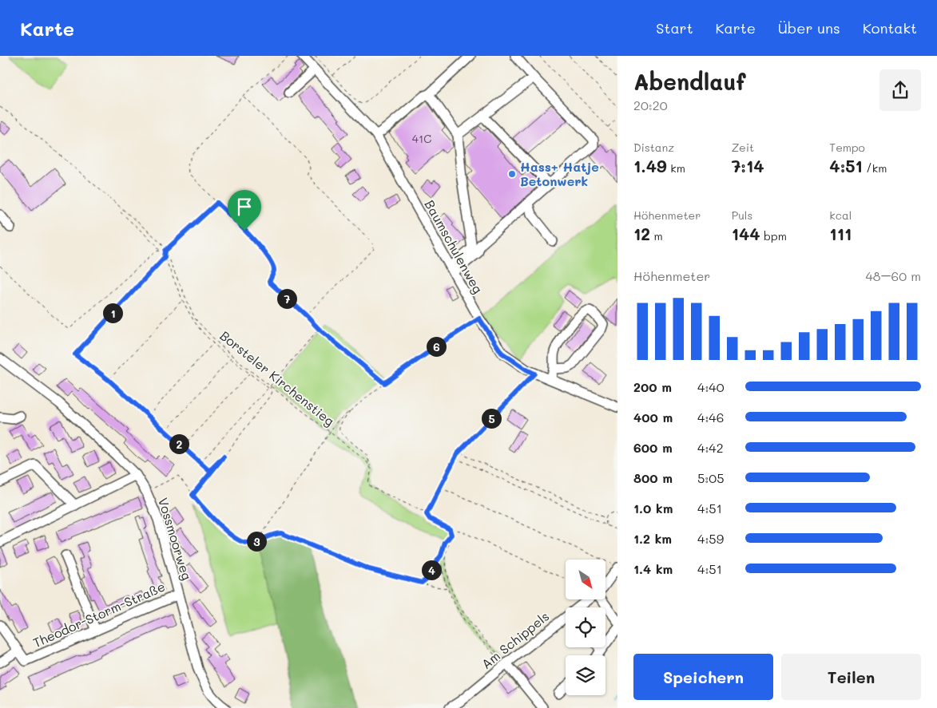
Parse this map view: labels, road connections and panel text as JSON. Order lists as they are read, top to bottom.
{
  "streets": {
    "street": [
      "Baumschulenweg",
      "Vossmoorweg",
      "Theodor-Storm-Straße",
      "Am Schippels"
    ],
    "path": ["Borsteler Kirchenstieg"]
  },
  "crossings": [
    ["Vossmoorweg", "Theodor-Storm-Straße"]
  ],
  "places": ["Hass+ Hatje Betonwerk"],
  "house_numbers": ["41C"],
  "north": "bottom right",
  "page": {
    "header": "Karte",
    "nav": [
      "Start",
      "Karte",
      "Über uns",
      "Kontakt"
    ],
    "heading": ["Abendlauf", "20:20"],
    "stats": [
      ["Distanz", "1.49 km"],
      ["Zeit", "7:14"],
      ["Tempo", "4:51 /km"],
      ["Höhenmeter", "12 m"],
      ["Puls", "144 bpm"],
      ["kcal", "111"]
    ],
    "chart": ["Höhenmeter", "48–60 m"],
    "pins": [
      "7",
      "1",
      "6",
      "5",
      "2",
      "3",
      "4"
    ],
    "list": [
      {
        "name": "200 m",
        "note": "4:40"
      },
      {
        "name": "400 m",
        "note": "4:46"
      },
      {
        "name": "600 m",
        "note": "4:42"
      },
      {
        "name": "800 m",
        "note": "5:05"
      },
      {
        "name": "1.0 km",
        "note": "4:51"
      },
      {
        "name": "1.2 km",
        "note": "4:59"
      },
      {
        "name": "1.4 km",
        "note": "4:51"
      }
    ],
    "buttons": ["Speichern", "Teilen"]
  }
}
